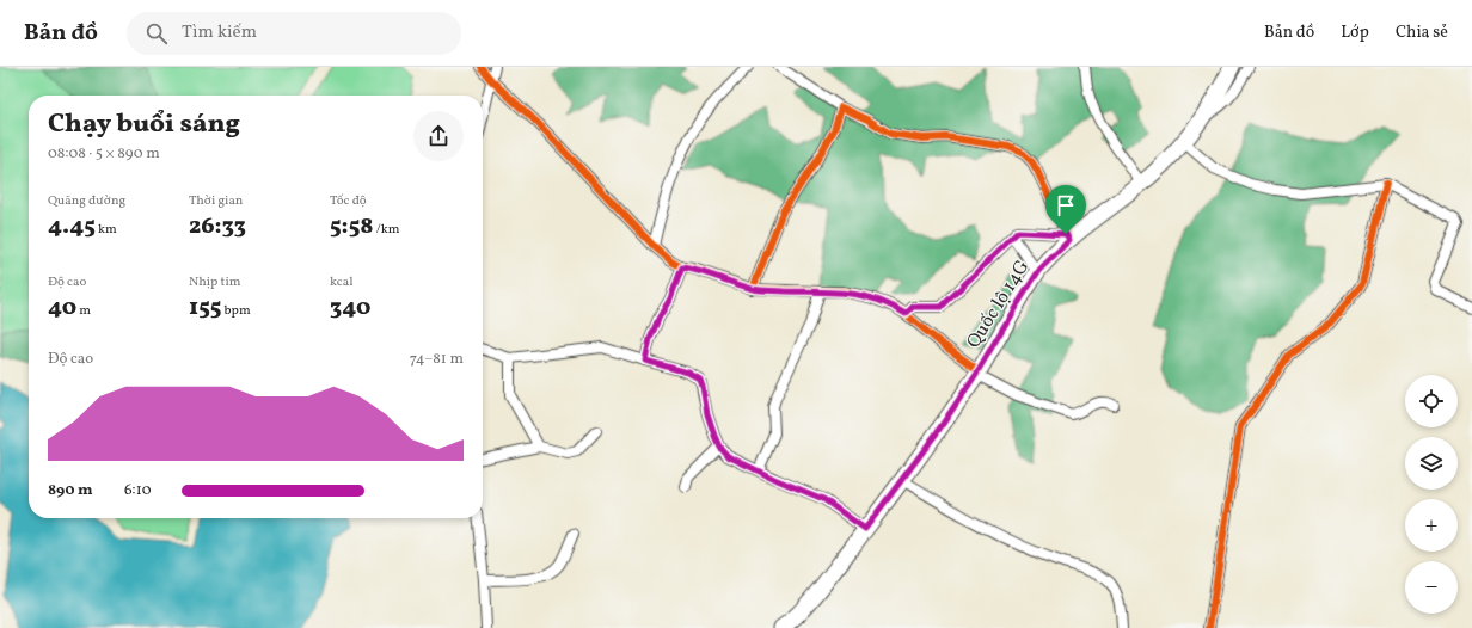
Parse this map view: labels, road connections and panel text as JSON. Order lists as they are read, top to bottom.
{
  "streets": {
    "main road": ["Quốc lộ 14G"]
  },
  "page": {
    "header": "Bản đồ",
    "search": "Tìm kiếm",
    "nav": ["Bản đồ", "Lớp", "Chia sẻ"],
    "heading": ["Chạy buổi sáng", "08:08 · 5 × 890 m"],
    "stats": [
      ["Quãng đường", "4.45 km"],
      ["Thời gian", "26:33"],
      ["Tốc độ", "5:58 /km"],
      ["Độ cao", "40 m"],
      ["Nhịp tim", "155 bpm"],
      ["kcal", "340"]
    ],
    "chart": ["Độ cao", "74–81 m"],
    "map_buttons": ["+", "−"],
    "list": [
      {
        "name": "890 m",
        "note": "6:10"
      }
    ]
  }
}
